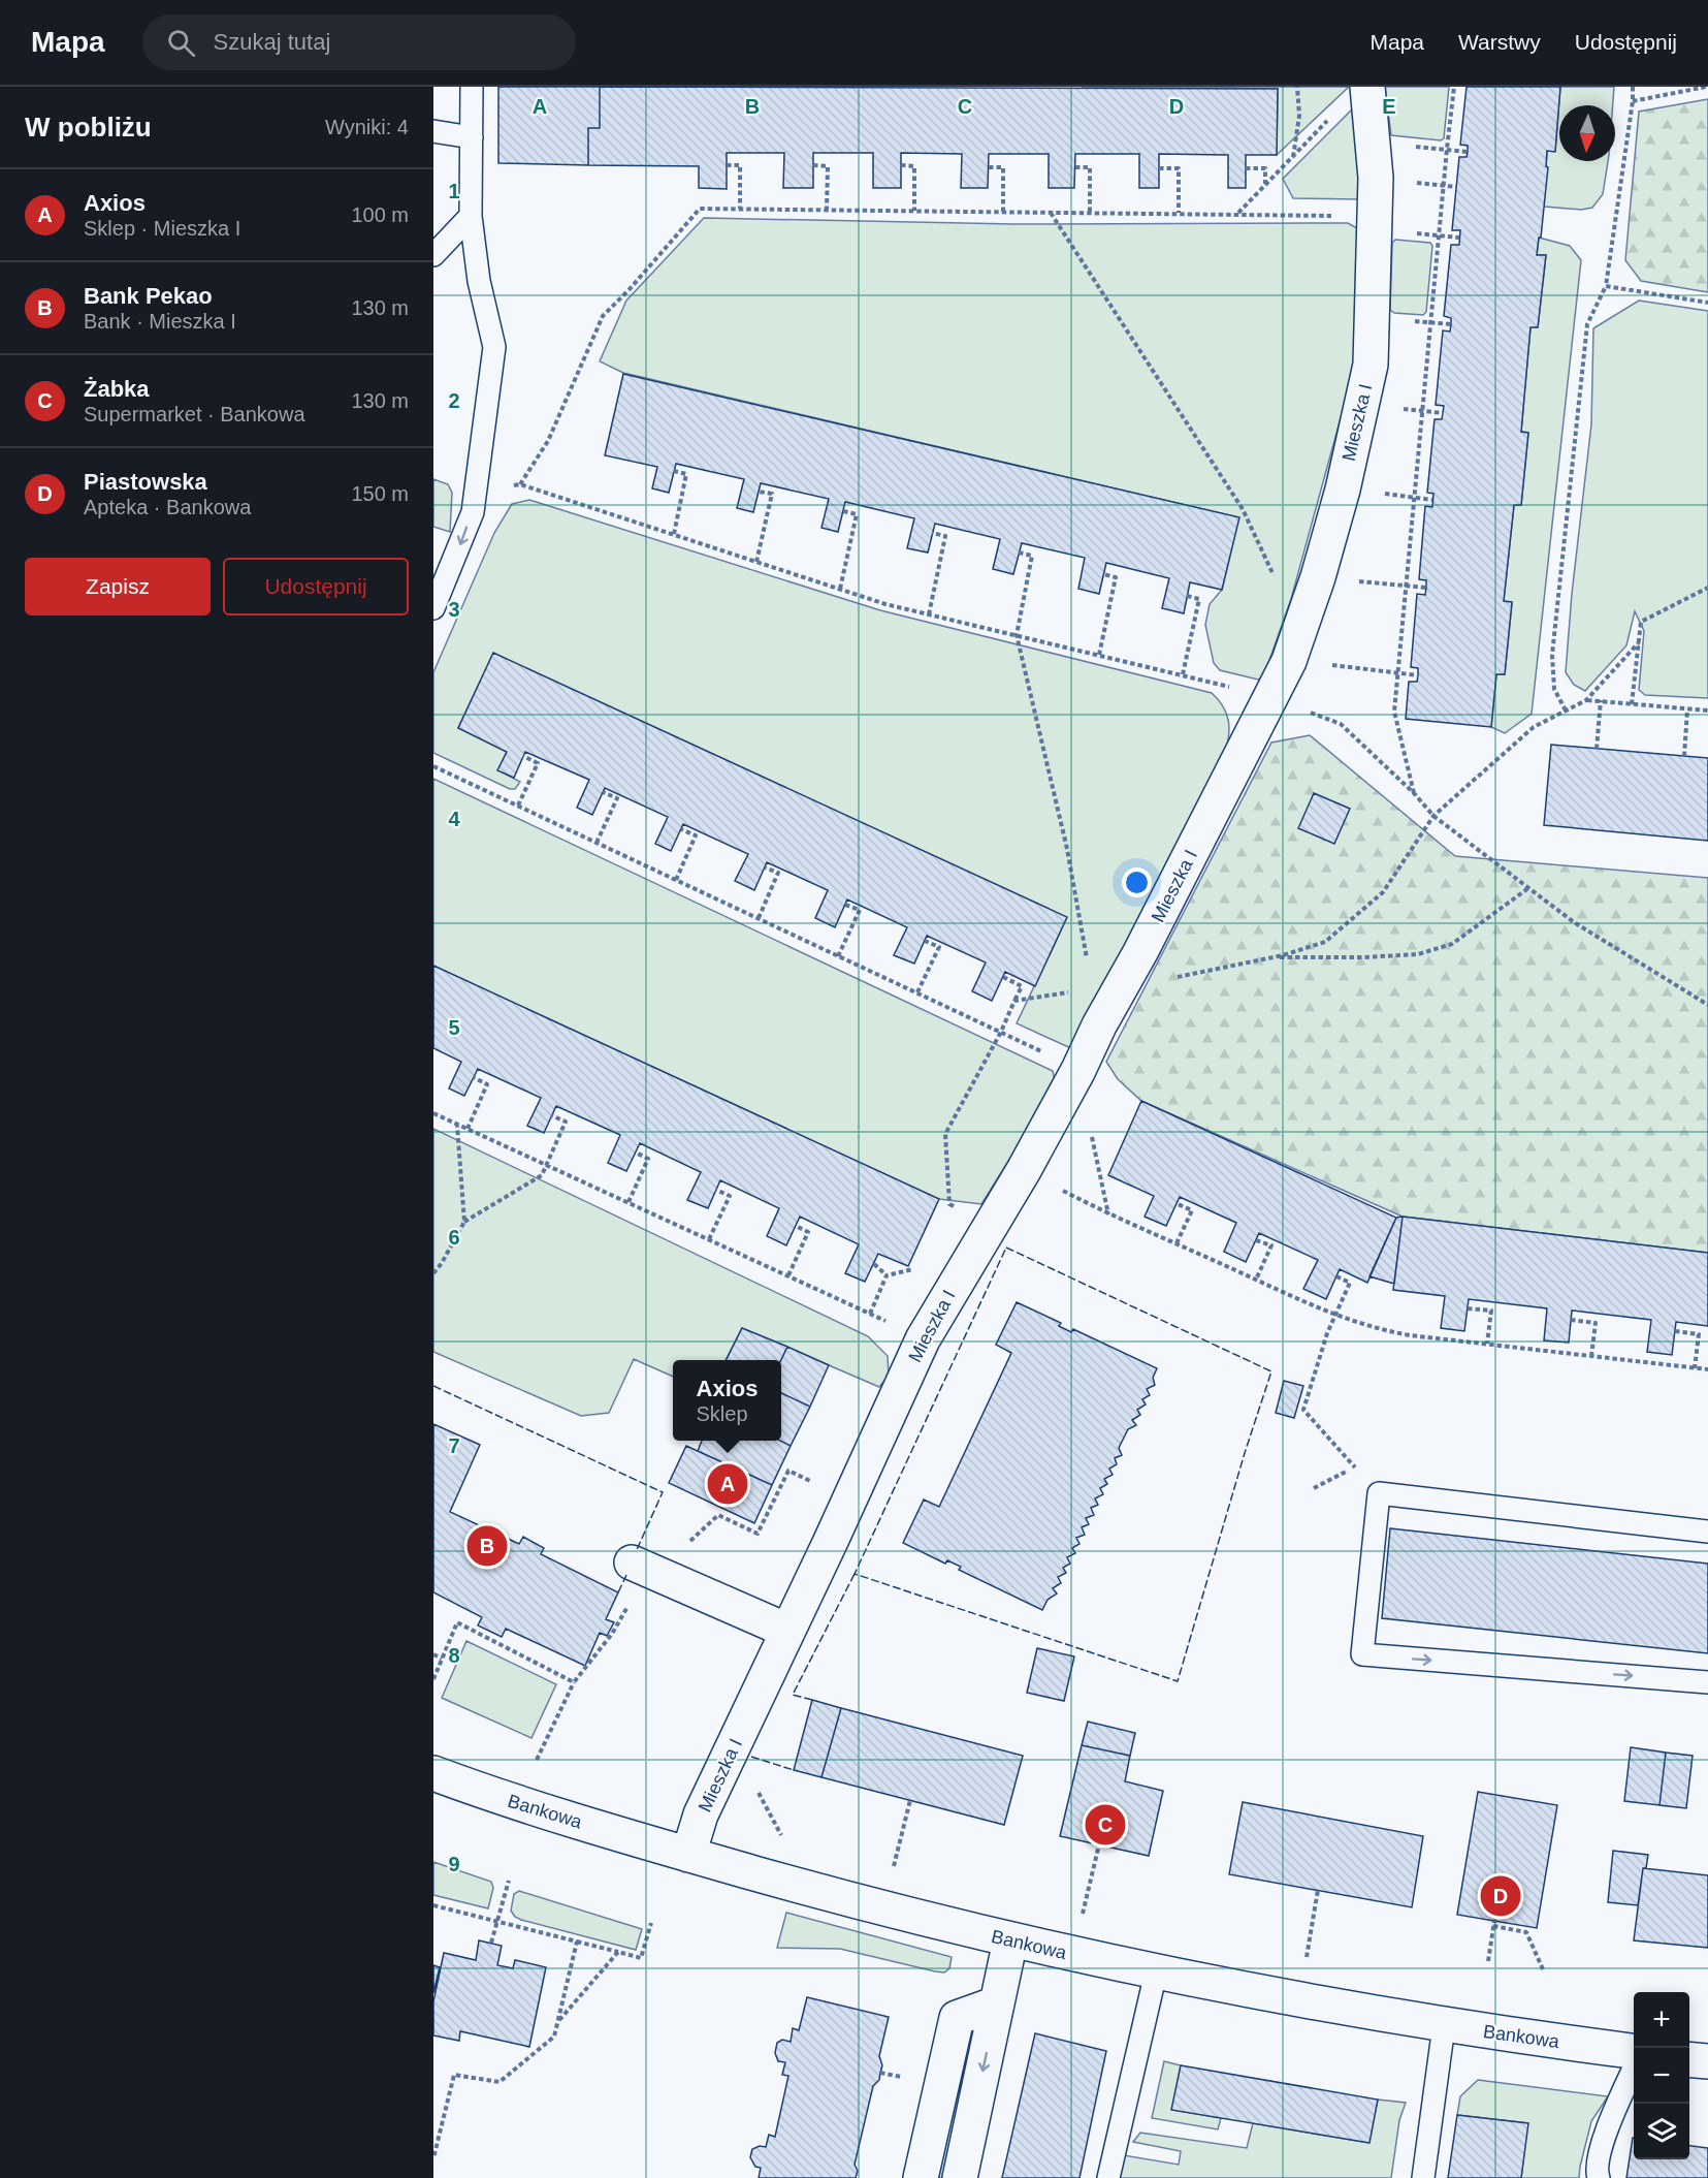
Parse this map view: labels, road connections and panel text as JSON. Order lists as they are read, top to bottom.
{
  "streets": {
    "street": ["Mieszka I", "Bankowa"]
  },
  "crossings": [
    ["Mieszka I", "Bankowa"]
  ],
  "north": "bottom",
  "page": {
    "header": "Mapa",
    "search": "Szukaj tutaj",
    "nav": ["Mapa", "Warstwy", "Udostępnij"],
    "heading": ["W pobliżu", "Wyniki: 4"],
    "list": [
      {
        "mark": "A",
        "name": "Axios",
        "note": "Sklep · Mieszka I",
        "value": "100 m"
      },
      {
        "mark": "B",
        "name": "Bank Pekao",
        "note": "Bank · Mieszka I",
        "value": "130 m"
      },
      {
        "mark": "C",
        "name": "Żabka",
        "note": "Supermarket · Bankowa",
        "value": "130 m"
      },
      {
        "mark": "D",
        "name": "Piastowska",
        "note": "Apteka · Bankowa",
        "value": "150 m"
      }
    ],
    "buttons": ["Zapisz", "Udostępnij"],
    "popup": ["Axios", "Sklep"],
    "pins": [
      "A",
      "B",
      "C",
      "D"
    ],
    "map_buttons": ["+", "−"]
  },
  "grid": {
    "columns": [
      "A",
      "B",
      "C",
      "D",
      "E"
    ],
    "rows": [
      "1",
      "2",
      "3",
      "4",
      "5",
      "6",
      "7",
      "8",
      "9"
    ]
  }
}
